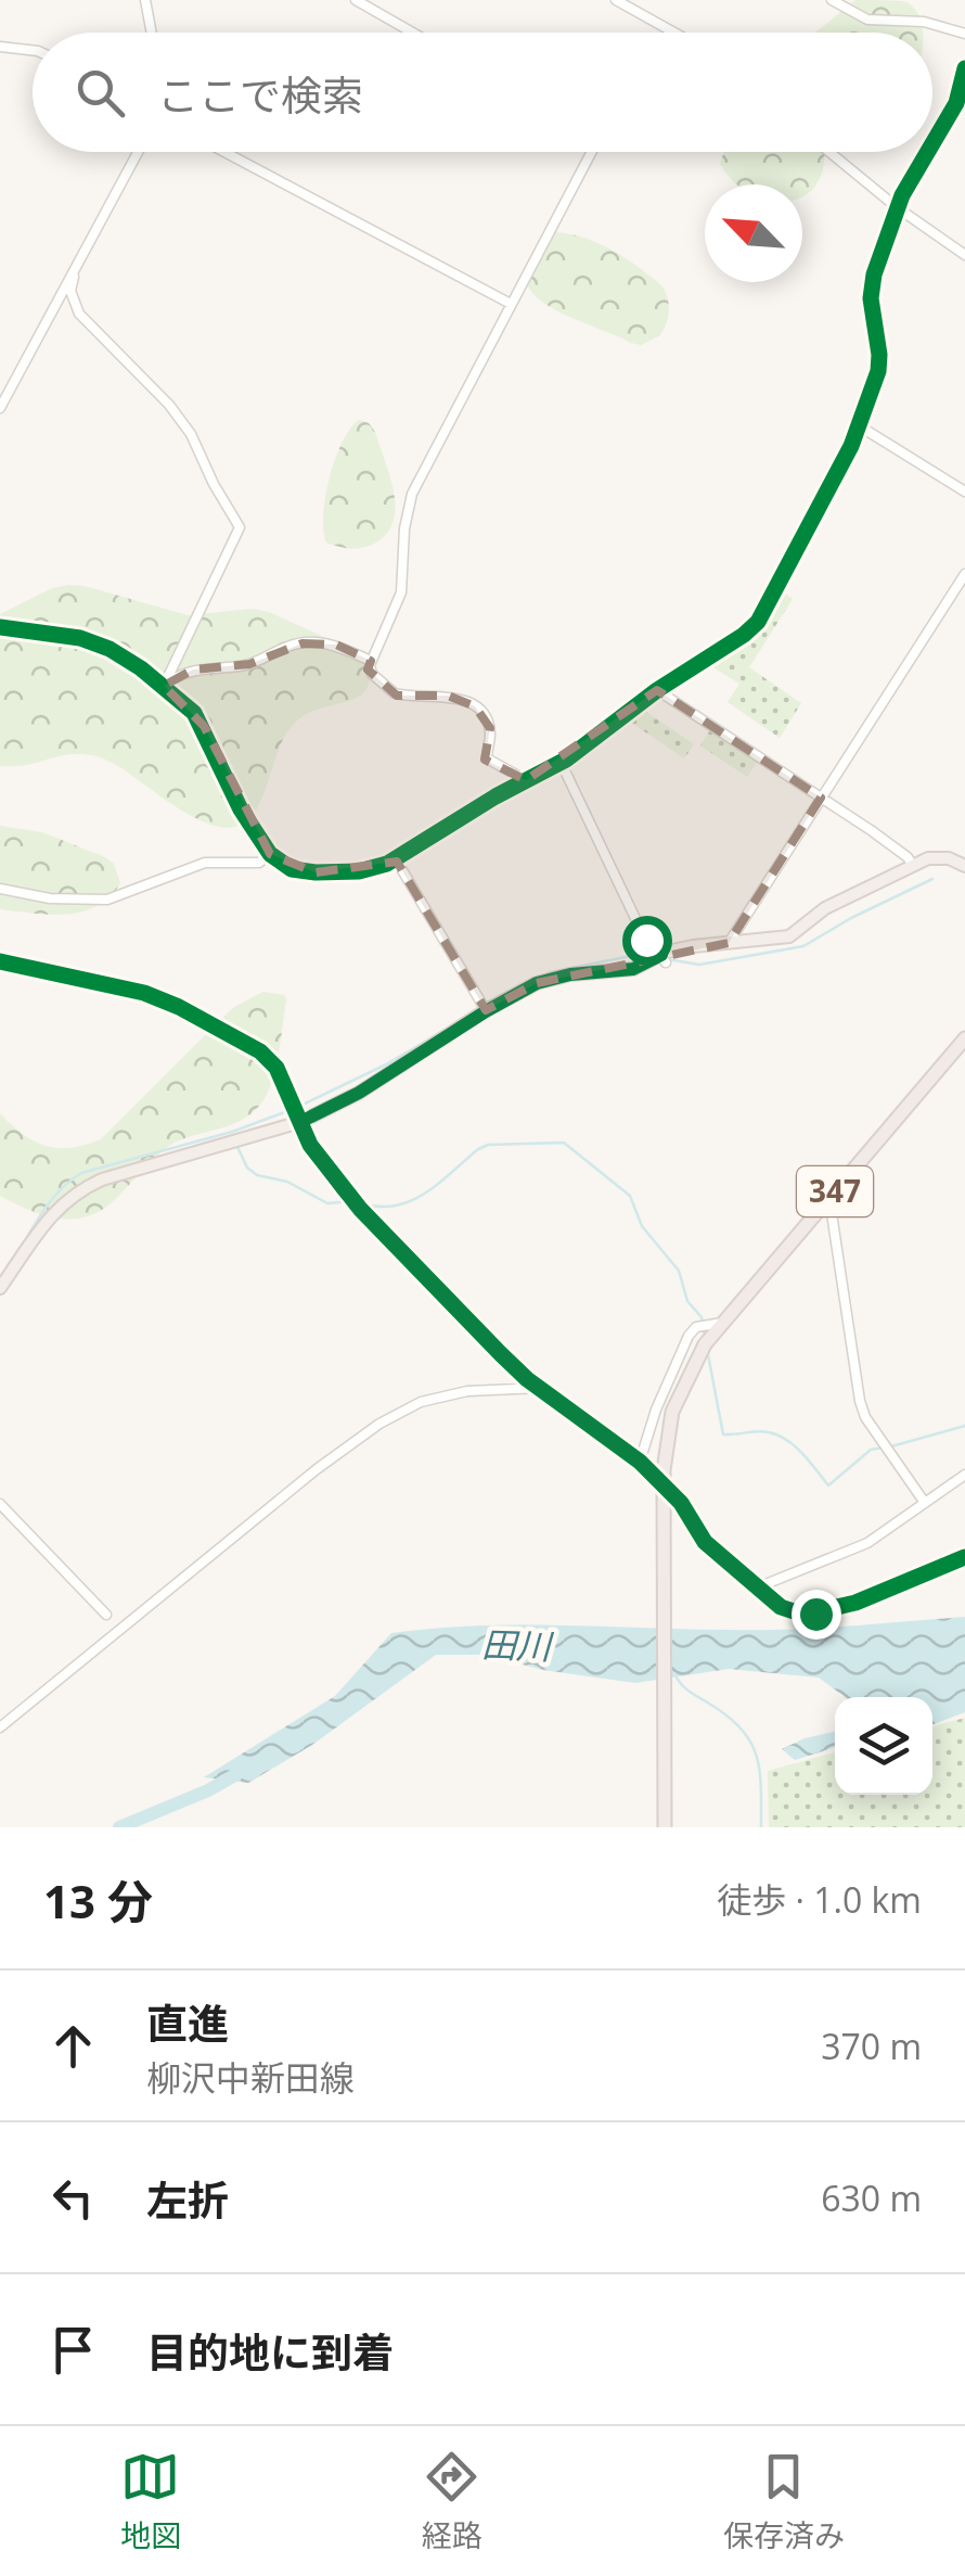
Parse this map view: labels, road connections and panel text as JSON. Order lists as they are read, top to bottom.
{
  "streets": {
    "highway": ["347"]
  },
  "water": ["田川"],
  "north": "top left",
  "page": {
    "search": "ここで検索",
    "heading": ["13 分", "徒歩 · 1.0 km"],
    "list": [
      ["直進", "柳沢中新田線", "370 m"],
      ["左折", "630 m"],
      "目的地に到着"
    ],
    "nav": ["地図", "経路", "保存済み"]
  }
}
